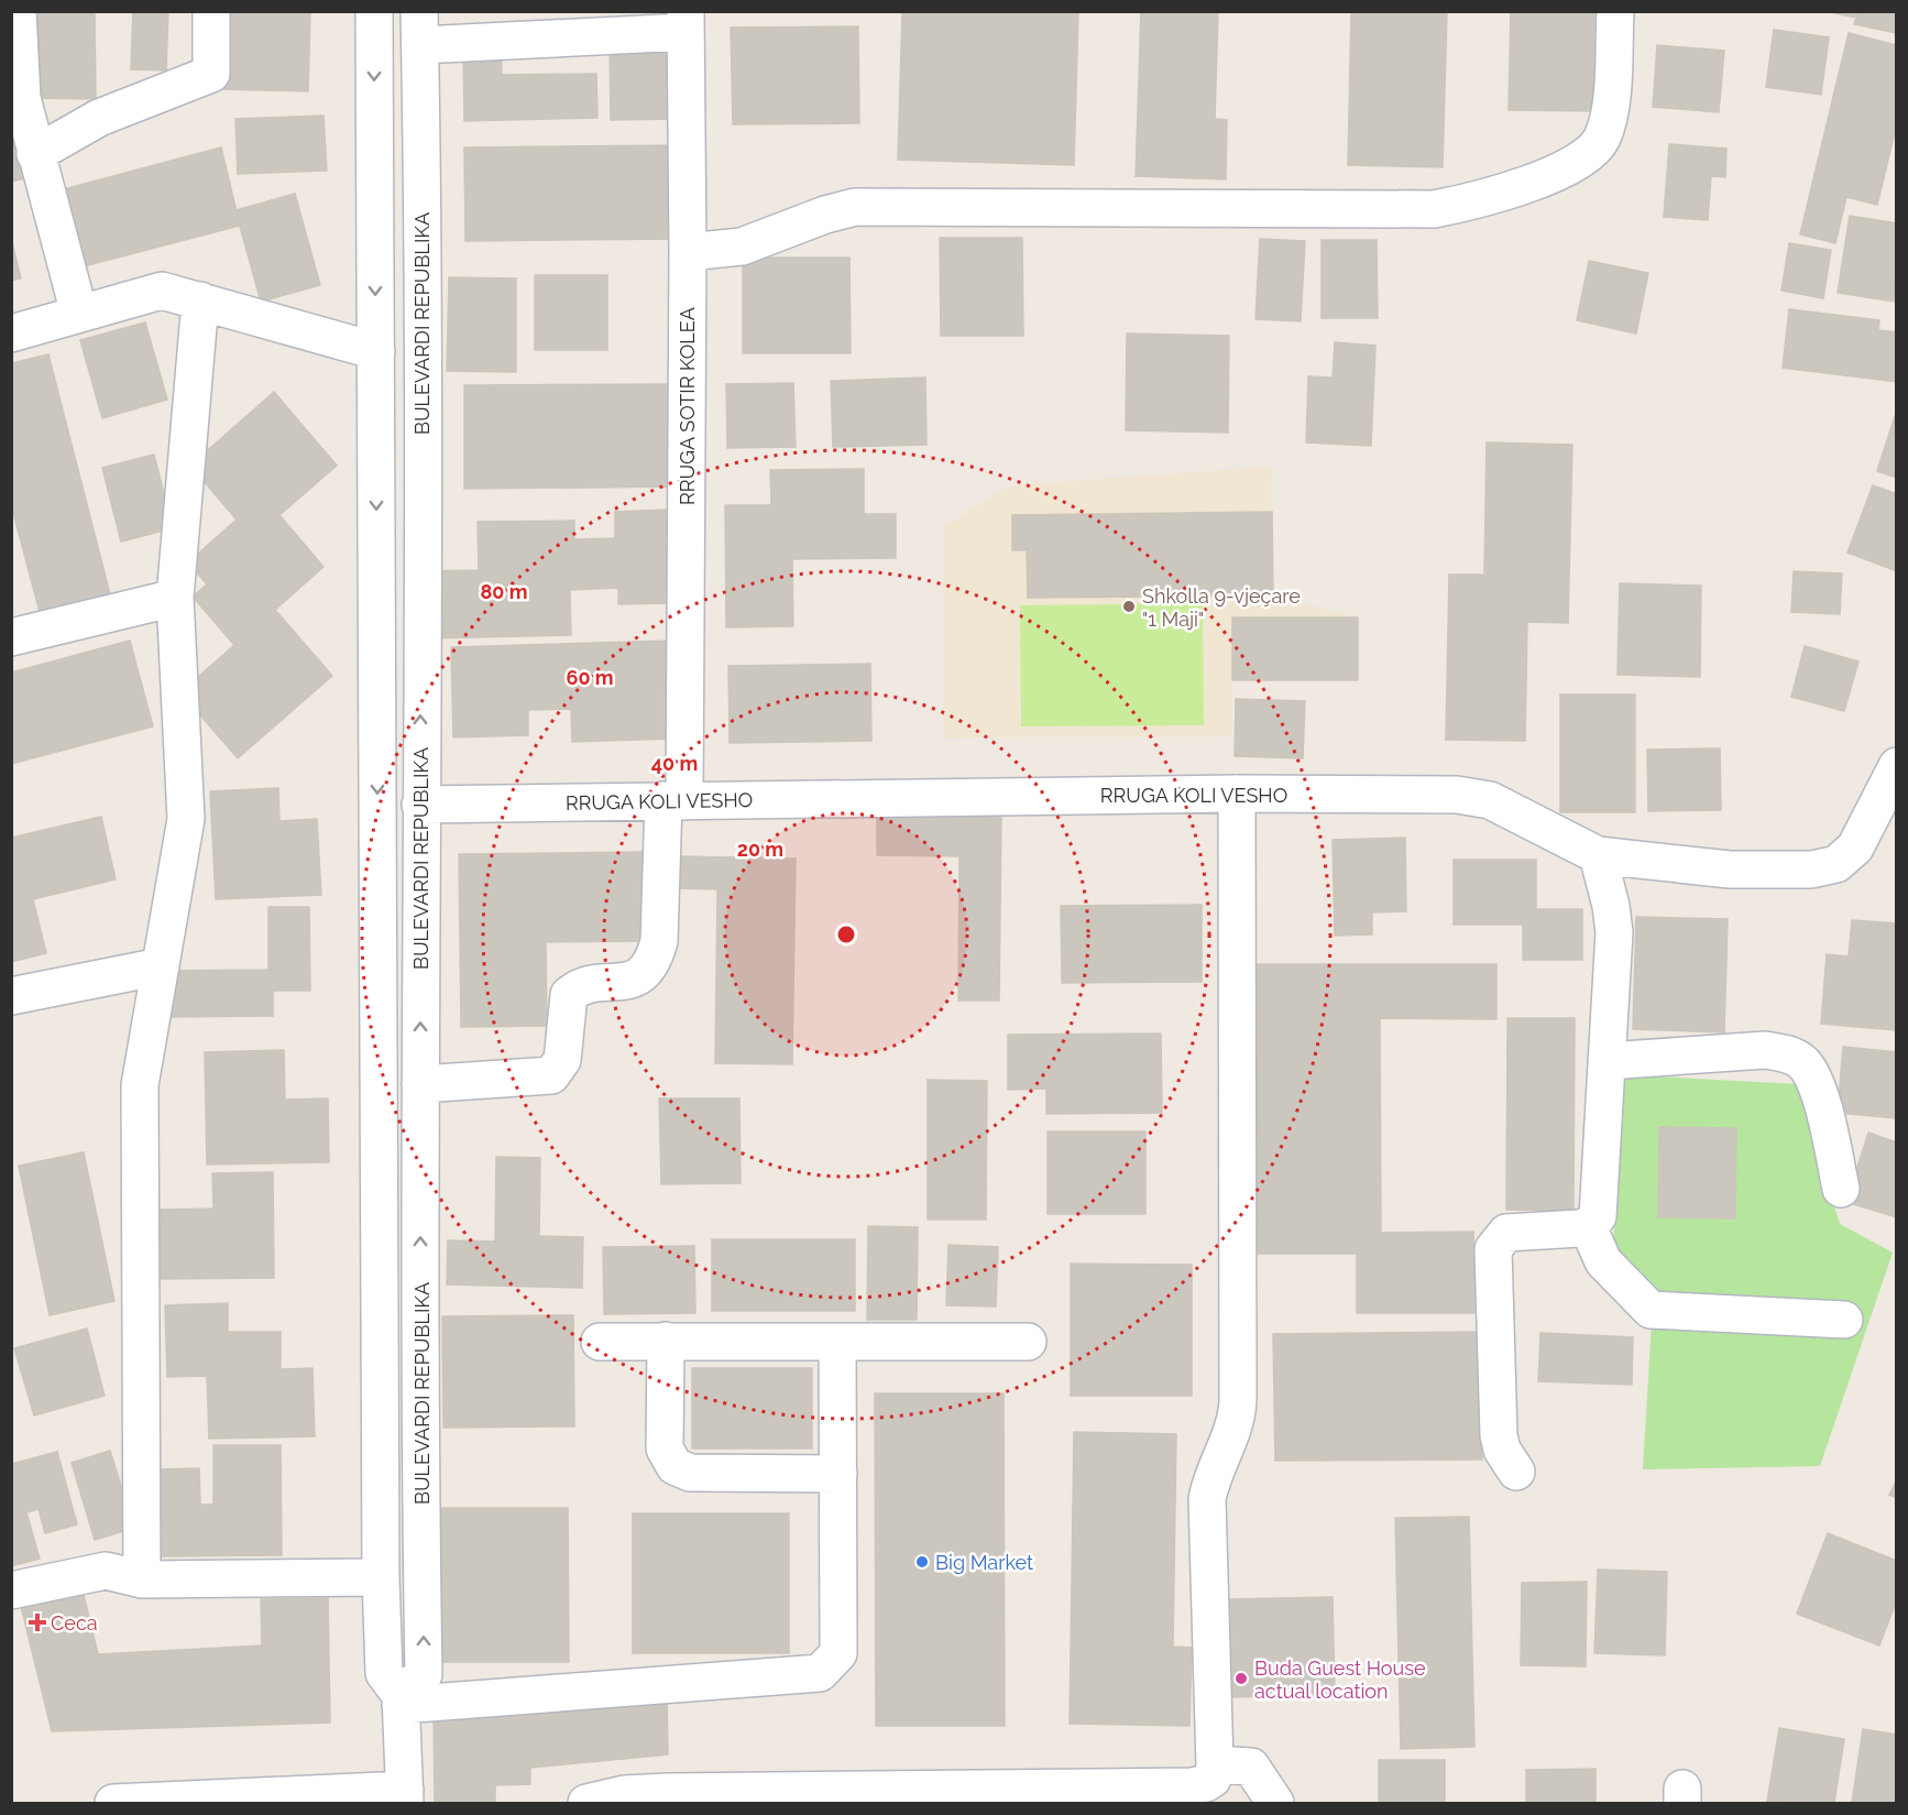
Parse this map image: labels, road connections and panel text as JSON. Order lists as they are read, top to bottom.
{
  "streets": {
    "street": ["BULEVARDI REPUBLIKA", "RRUGA SOTIR KOLEA", "RRUGA KOLI VESHO"]
  },
  "crossings": [
    ["BULEVARDI REPUBLIKA", "RRUGA SOTIR KOLEA"],
    ["BULEVARDI REPUBLIKA", "RRUGA KOLI VESHO"],
    ["RRUGA SOTIR KOLEA", "RRUGA KOLI VESHO"]
  ],
  "places": {
    "other": ["Shkolla 9-vjeçare \"1 Maji\"", "Big Market", "Buda Guest House actual location"],
    "health": ["Ceca"]
  },
  "rings": [
    "80 m",
    "60 m",
    "40 m",
    "20 m"
  ]
}
